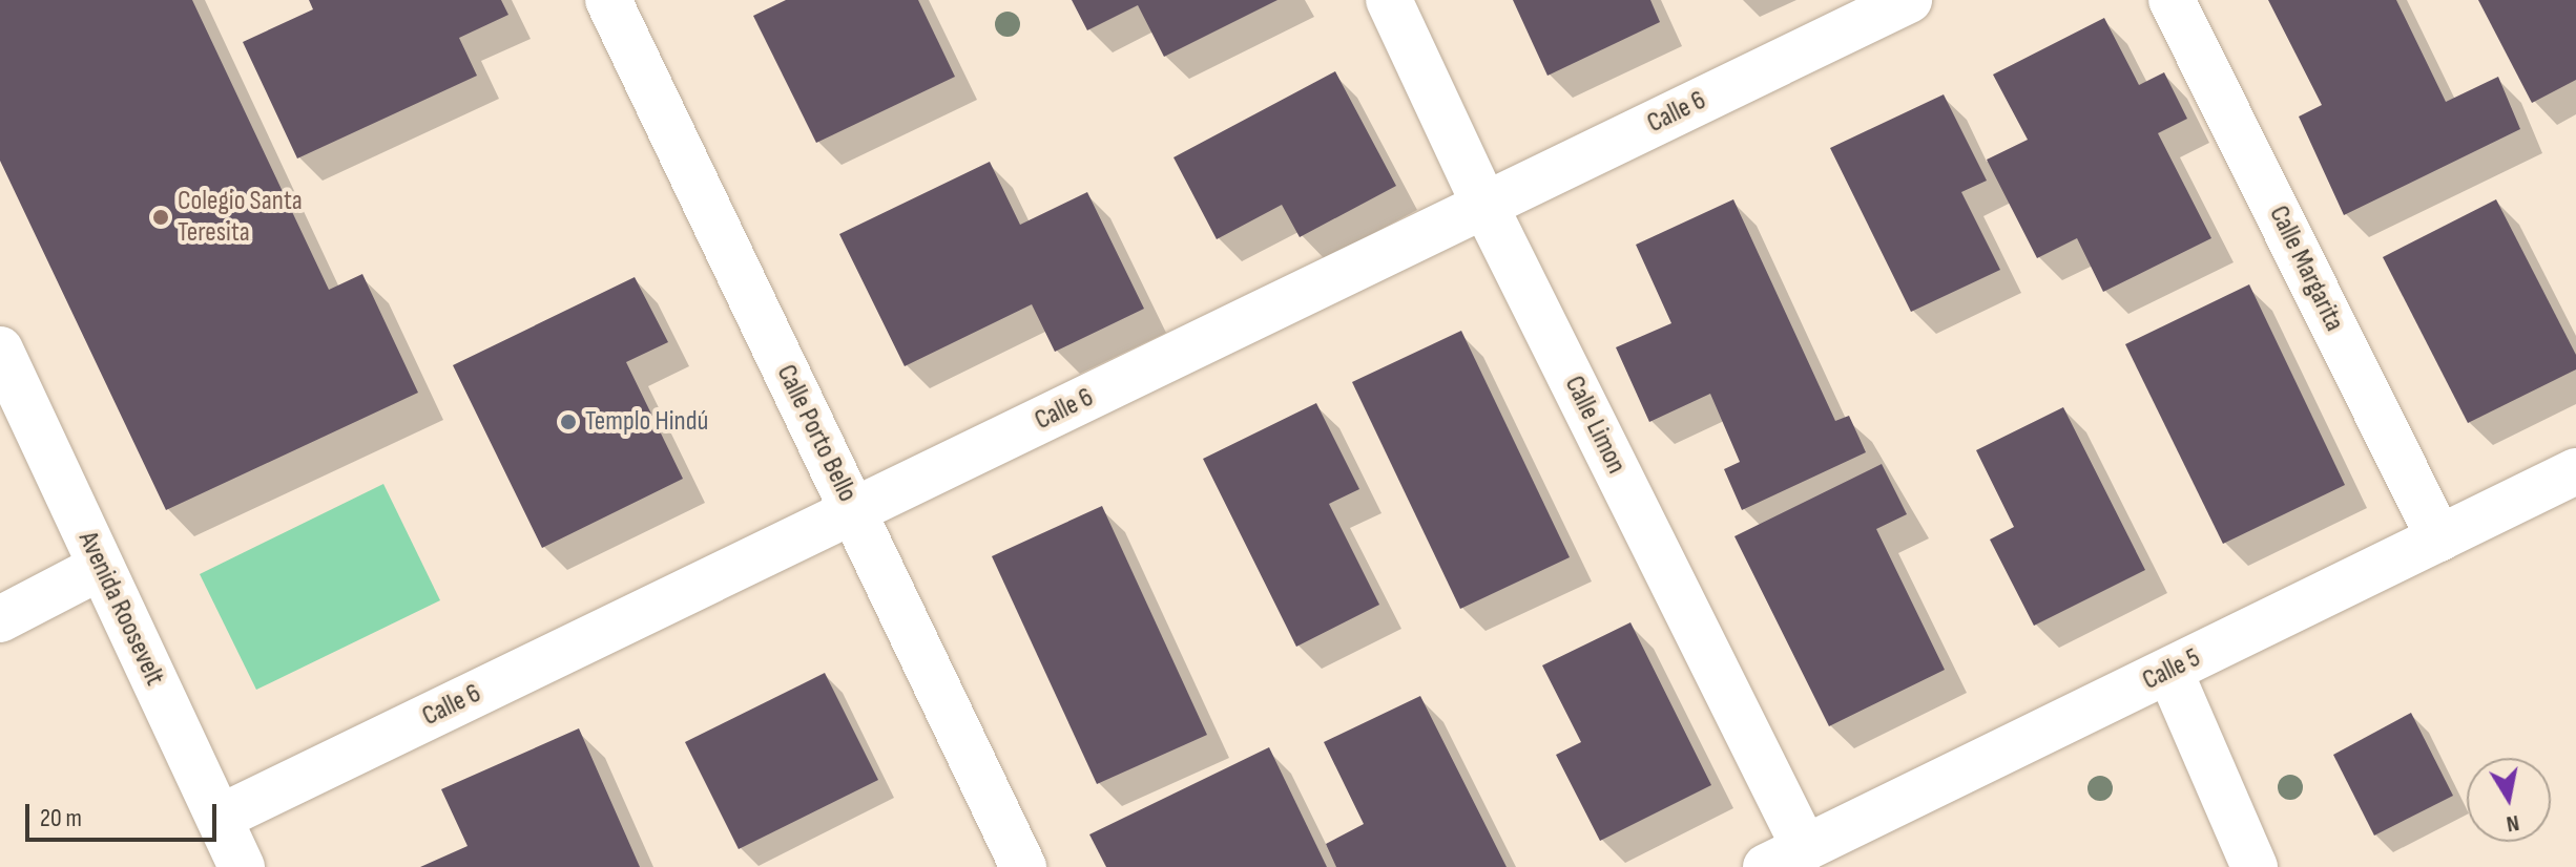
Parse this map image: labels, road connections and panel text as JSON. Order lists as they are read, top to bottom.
{
  "streets": {
    "street": [
      "Calle 6",
      "Calle Margarita",
      "Calle Limon",
      "Calle Porto Bello",
      "Avenida Roosevelt",
      "Calle 5"
    ]
  },
  "crossings": [
    ["Calle 6", "Calle Limon"],
    ["Calle 6", "Calle Porto Bello"],
    ["Calle 6", "Avenida Roosevelt"],
    ["Calle Margarita", "Calle 5"],
    ["Calle Limon", "Calle 5"]
  ],
  "places": ["Colegio Santa Teresita", "Templo Hindú"],
  "scale_bar": "20 m",
  "north": "bottom"
}
